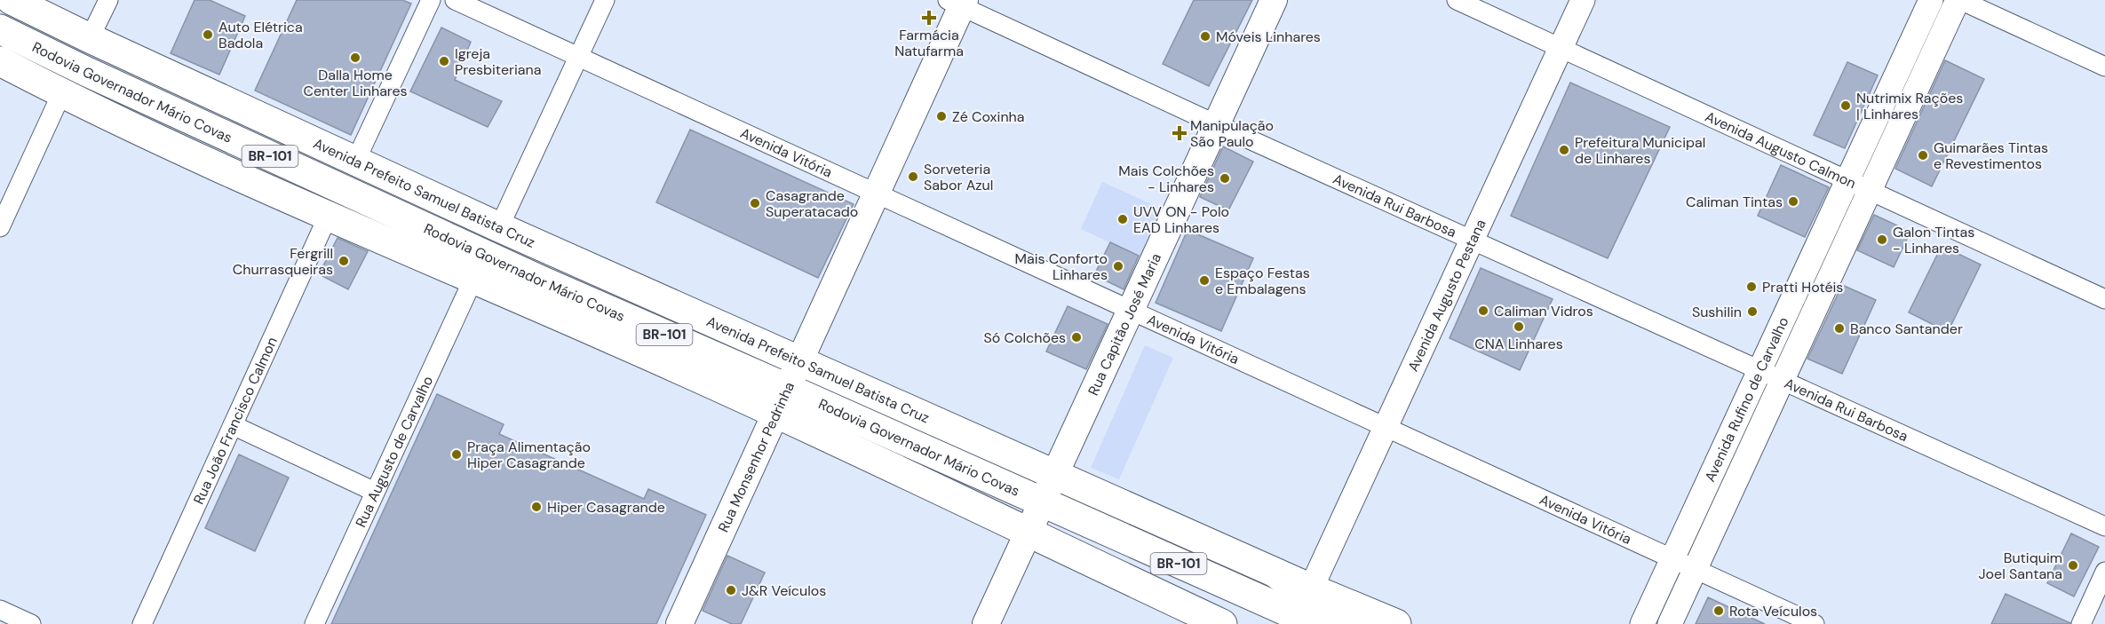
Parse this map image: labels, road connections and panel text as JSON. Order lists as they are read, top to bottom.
{
  "streets": {
    "main road": [
      "Rodovia Governador Mário Covas",
      "BR-101",
      "Avenida Prefeito Samuel Batista Cruz",
      "Rua Capitão José Maria",
      "Rua Monsenhor Pedrinha"
    ],
    "street": [
      "Avenida Augusto Calmon",
      "Avenida Vitória",
      "Avenida Rui Barbosa",
      "Avenida Augusto Pestana",
      "Avenida Rufino de Carvalho",
      "Rua João Francisco Calmon",
      "Rua Augusto de Carvalho"
    ]
  },
  "crossings": [
    ["Rodovia Governador Mário Covas", "Rua Capitão José Maria"],
    ["Rodovia Governador Mário Covas", "Rua Monsenhor Pedrinha"],
    ["Avenida Augusto Calmon", "Avenida Augusto Pestana"],
    ["Avenida Augusto Calmon", "Avenida Rufino de Carvalho"],
    ["Avenida Vitória", "Avenida Augusto Pestana"],
    ["Avenida Vitória", "Rua Capitão José Maria"],
    ["Avenida Vitória", "Avenida Rufino de Carvalho"],
    ["Avenida Vitória", "Rua Monsenhor Pedrinha"],
    ["Avenida Prefeito Samuel Batista Cruz", "Avenida Augusto Pestana"],
    ["Avenida Prefeito Samuel Batista Cruz", "Rua Capitão José Maria"],
    ["Avenida Prefeito Samuel Batista Cruz", "Rua Monsenhor Pedrinha"],
    ["Avenida Rui Barbosa", "Avenida Augusto Pestana"],
    ["Avenida Rui Barbosa", "Rua Capitão José Maria"],
    ["Avenida Rui Barbosa", "Avenida Rufino de Carvalho"],
    ["Avenida Rui Barbosa", "Rua Monsenhor Pedrinha"]
  ],
  "places": {
    "health": ["Farmácia Natufarma", "Manipulação São Paulo"],
    "other": [
      "Auto Elétrica Badola",
      "Móveis Linhares",
      "Dalla Home Center Linhares",
      "Igreja Presbiteriana",
      "Nutrimix Rações | Linhares",
      "Zé Coxinha",
      "Prefeitura Municipal de Linhares",
      "Guimarães Tintas e Revestimentos",
      "Sorveteria Sabor Azul",
      "Mais Colchões - Linhares",
      "Caliman Tintas",
      "Casagrande Superatacado",
      "UVV ON - Polo EAD Linhares",
      "Galon Tintas - Linhares",
      "Fergrill Churrasqueiras",
      "Mais Conforto Linhares",
      "Espaço Festas e Embalagens",
      "Pratti Hotéis",
      "Caliman Vidros",
      "Sushilin",
      "CNA Linhares",
      "Banco Santander",
      "Só Colchões",
      "Praça Alimentação Hiper Casagrande",
      "Hiper Casagrande",
      "Butiquim Joel Santana",
      "J&R Veículos",
      "Rota Veículos"
    ]
  }
}
